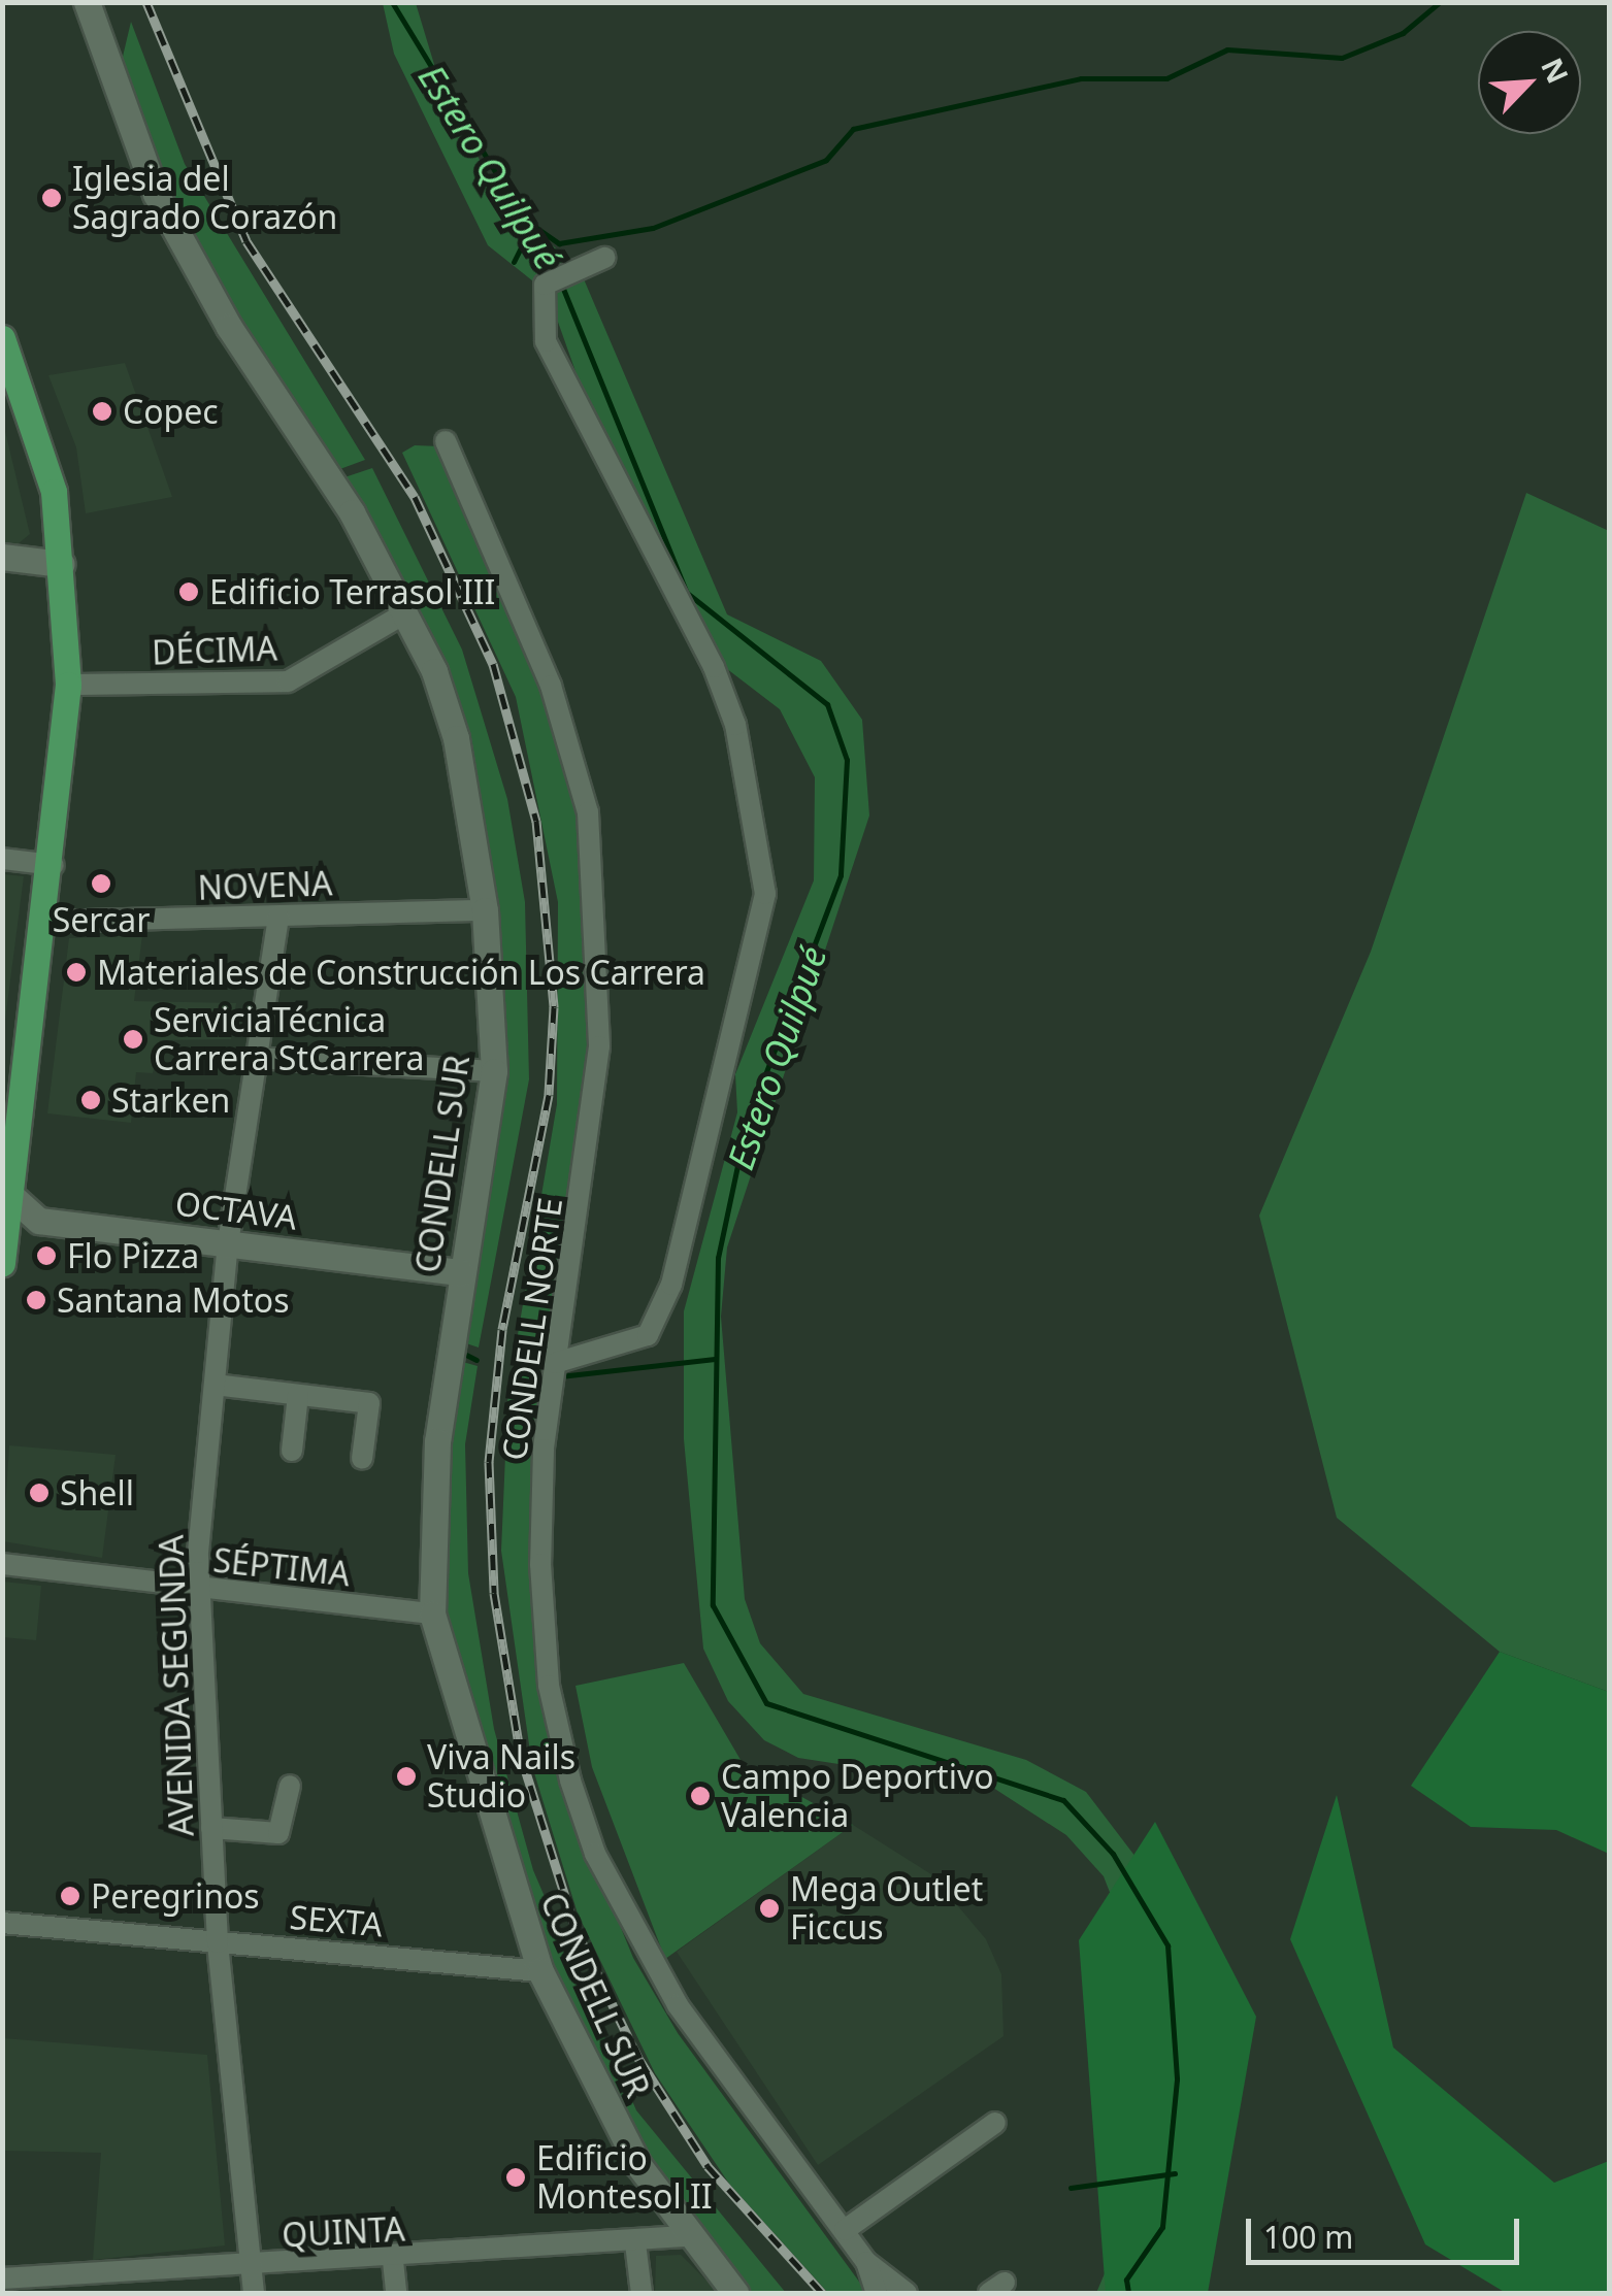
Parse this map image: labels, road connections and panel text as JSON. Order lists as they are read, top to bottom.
{
  "streets": {
    "street": [
      "DÉCIMA",
      "NOVENA",
      "CONDELL SUR",
      "OCTAVA",
      "CONDELL NORTE",
      "SÉPTIMA",
      "AVENIDA SEGUNDA",
      "SEXTA",
      "QUINTA"
    ]
  },
  "crossings": [
    ["DÉCIMA", "CONDELL SUR"],
    ["NOVENA", "CONDELL SUR"],
    ["NOVENA", "AVENIDA SEGUNDA"],
    ["CONDELL SUR", "OCTAVA"],
    ["CONDELL SUR", "SÉPTIMA"],
    ["CONDELL SUR", "SEXTA"],
    ["CONDELL SUR", "QUINTA"],
    ["OCTAVA", "AVENIDA SEGUNDA"],
    ["SÉPTIMA", "AVENIDA SEGUNDA"],
    ["AVENIDA SEGUNDA", "SEXTA"],
    ["AVENIDA SEGUNDA", "QUINTA"]
  ],
  "water": ["Estero Quilpué"],
  "places": [
    "Iglesia del Sagrado Corazón",
    "Copec",
    "Edificio Terrasol III",
    "Sercar",
    "Materiales de Construcción Los Carrera",
    "ServiciaTécnica Carrera StCarrera",
    "Starken",
    "Flo Pizza",
    "Santana Motos",
    "Shell",
    "Viva Nails Studio",
    "Campo Deportivo Valencia",
    "Peregrinos",
    "Mega Outlet Ficcus",
    "Edificio Montesol II"
  ],
  "scale_bar": "100 m",
  "north": "top right"
}
